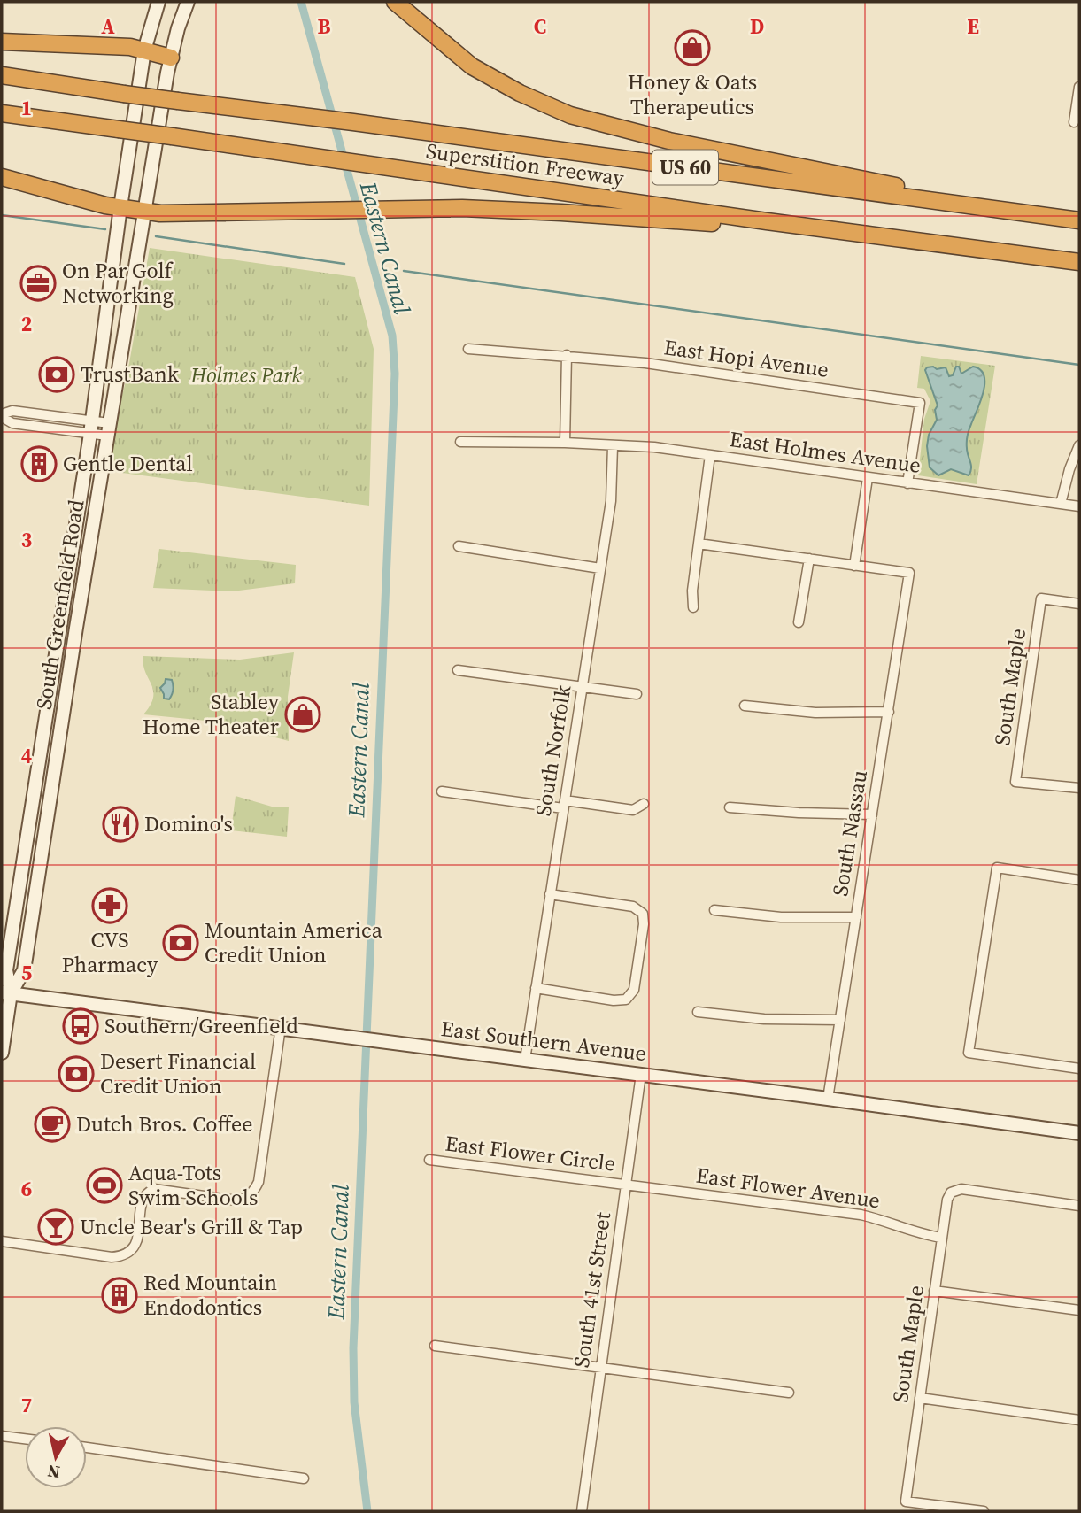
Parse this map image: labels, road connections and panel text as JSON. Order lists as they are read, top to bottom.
{
  "streets": {
    "highway": ["Superstition Freeway", "US 60"],
    "main road": ["South Greenfield Road", "East Southern Avenue"],
    "street": [
      "East Hopi Avenue",
      "East Holmes Avenue",
      "South Maple",
      "South Norfolk",
      "South Nassau",
      "East Flower Circle",
      "East Flower Avenue",
      "South 41st Street"
    ]
  },
  "crossings": [
    ["East Hopi Avenue", "East Holmes Avenue"],
    ["East Holmes Avenue", "South Norfolk"],
    ["South Greenfield Road", "East Southern Avenue"],
    ["South Maple", "East Flower Avenue"],
    ["South Norfolk", "East Southern Avenue"],
    ["South Nassau", "East Southern Avenue"],
    ["East Southern Avenue", "South 41st Street"],
    ["East Flower Circle", "East Flower Avenue"],
    ["East Flower Circle", "South 41st Street"],
    ["East Flower Avenue", "South 41st Street"]
  ],
  "water": ["Eastern Canal"],
  "parks": ["Holmes Park"],
  "places": {
    "shop": ["Honey & Oats Therapeutics", "Stabley Home Theater"],
    "office": ["On Par Golf Networking"],
    "bank": ["TrustBank", "Mountain America Credit Union", "Desert Financial Credit Union"],
    "building": ["Gentle Dental", "Red Mountain Endodontics"],
    "restaurant": ["Domino's"],
    "pharmacy": ["CVS Pharmacy"],
    "bus stop": ["Southern/Greenfield"],
    "cafe": ["Dutch Bros. Coffee"],
    "sports": ["Aqua-Tots Swim Schools"],
    "bar": ["Uncle Bear's Grill & Tap"]
  },
  "north": "bottom",
  "grid": {
    "columns": [
      "A",
      "B",
      "C",
      "D",
      "E"
    ],
    "rows": [
      "1",
      "2",
      "3",
      "4",
      "5",
      "6",
      "7"
    ]
  }
}
